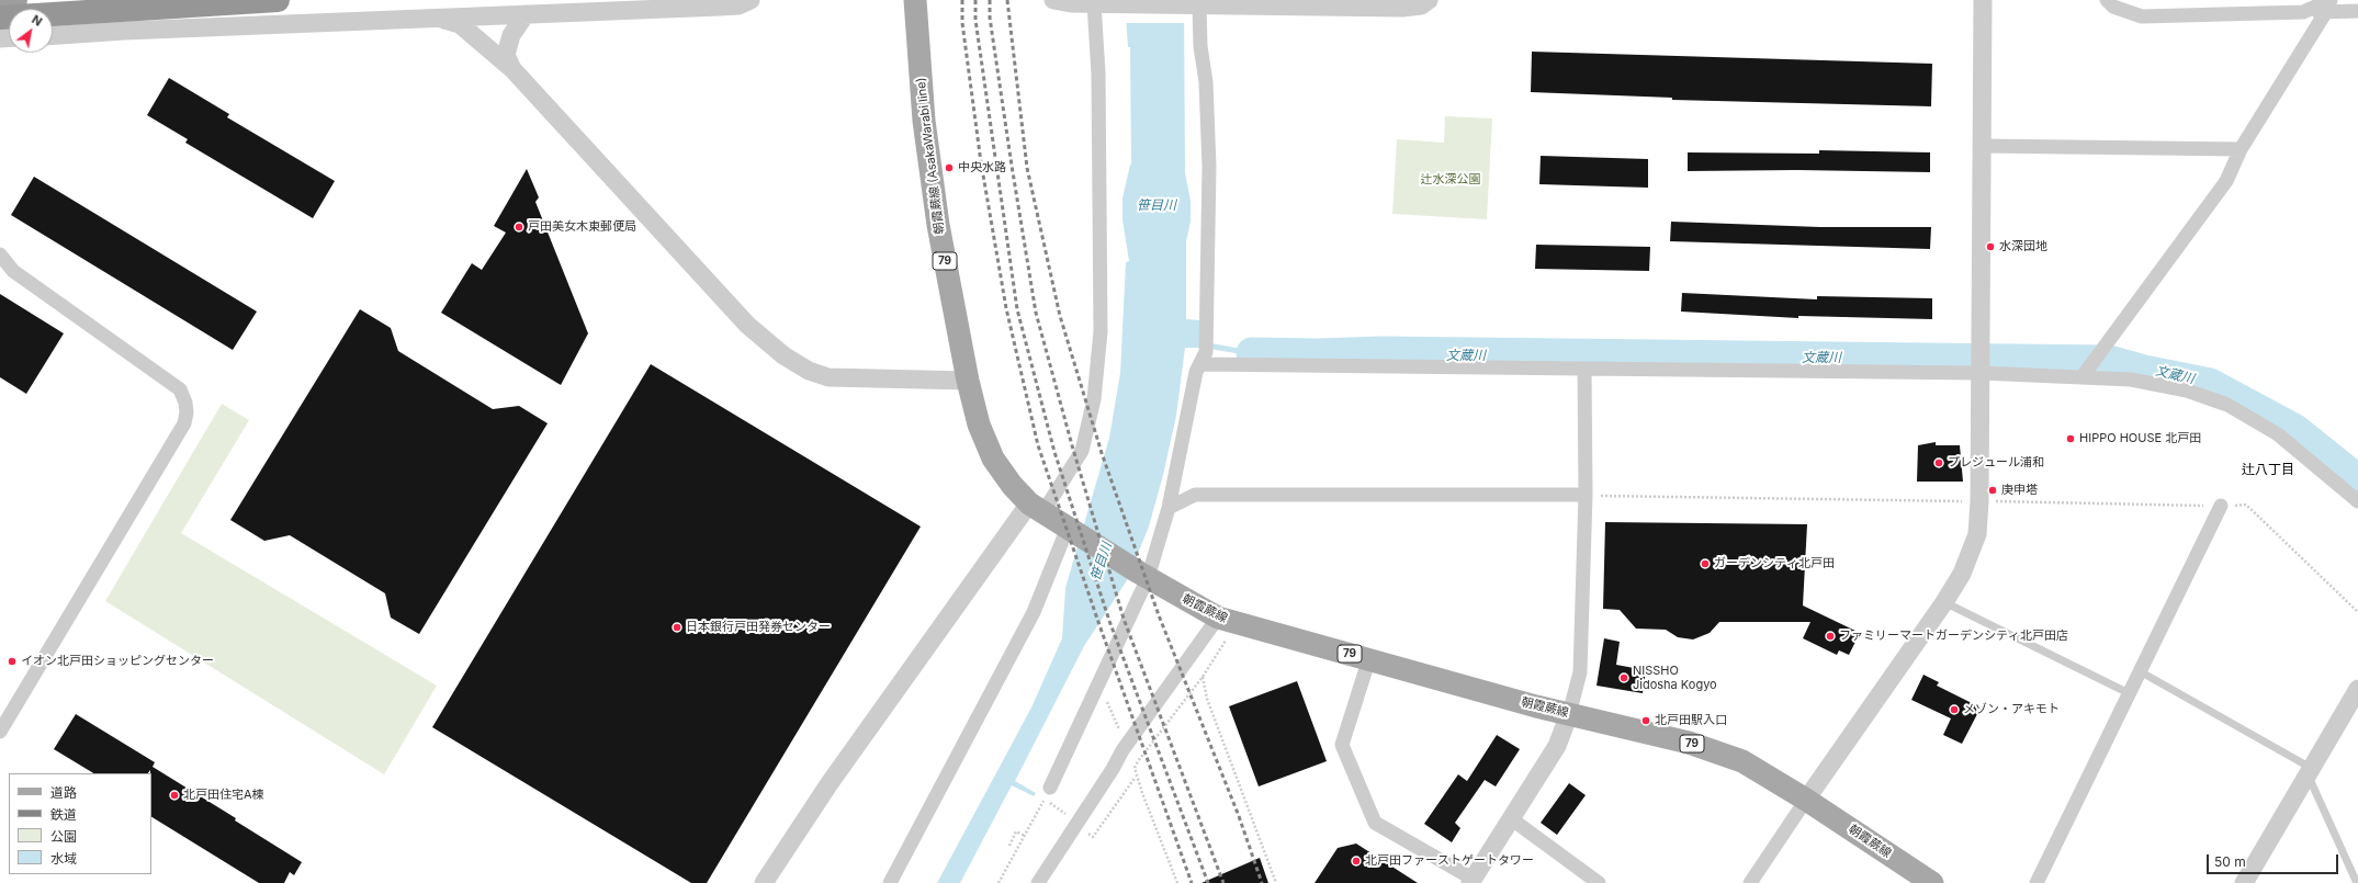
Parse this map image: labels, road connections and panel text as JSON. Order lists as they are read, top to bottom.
{
  "streets": {
    "main road": ["朝霞蕨線 (AsakaWarabi line)", "79", "朝霞蕨線"]
  },
  "crossings": [
    ["朝霞蕨線 (AsakaWarabi line)", "朝霞蕨線"]
  ],
  "districts": ["辻八丁目"],
  "water": ["笹目川", "文蔵川"],
  "parks": ["辻水深公園"],
  "places": [
    "中央水路",
    "戸田美女木東郵便局",
    "水深団地",
    "HIPPO HOUSE 北戸田",
    "プレジュール浦和",
    "庚申塔",
    "ガーデンシティ北戸田",
    "日本銀行戸田発券センター",
    "ファミリーマートガーデンシティ北戸田店",
    "イオン北戸田ショッピングセンター",
    "NISSHO Jidosha Kogyo",
    "メゾン・アキモト",
    "北戸田駅入口",
    "北戸田住宅A棟",
    "北戸田ファーストゲートタワー"
  ],
  "legend": [
    "道路",
    "鉄道",
    "公園",
    "水域"
  ],
  "scale_bar": "50 m",
  "north": "top right"
}
